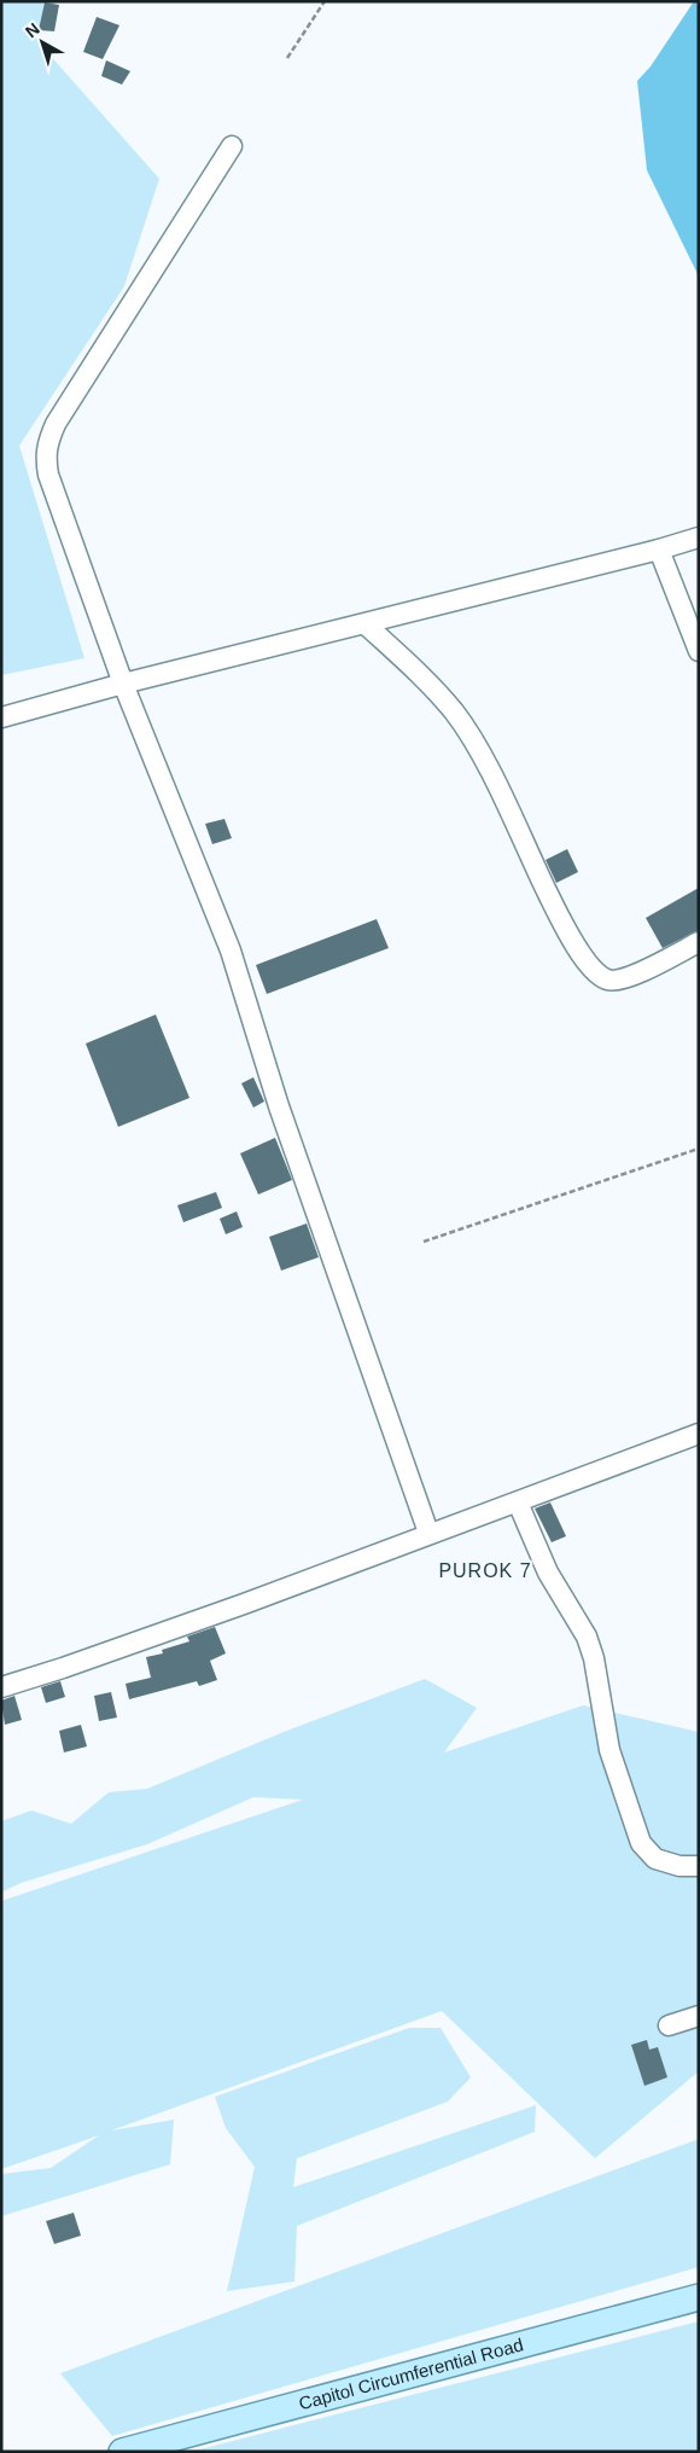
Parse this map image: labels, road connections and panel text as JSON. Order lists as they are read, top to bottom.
{
  "streets": {
    "main road": ["Capitol Circumferential Road"]
  },
  "districts": ["PUROK 7"],
  "north": "top left"
}
